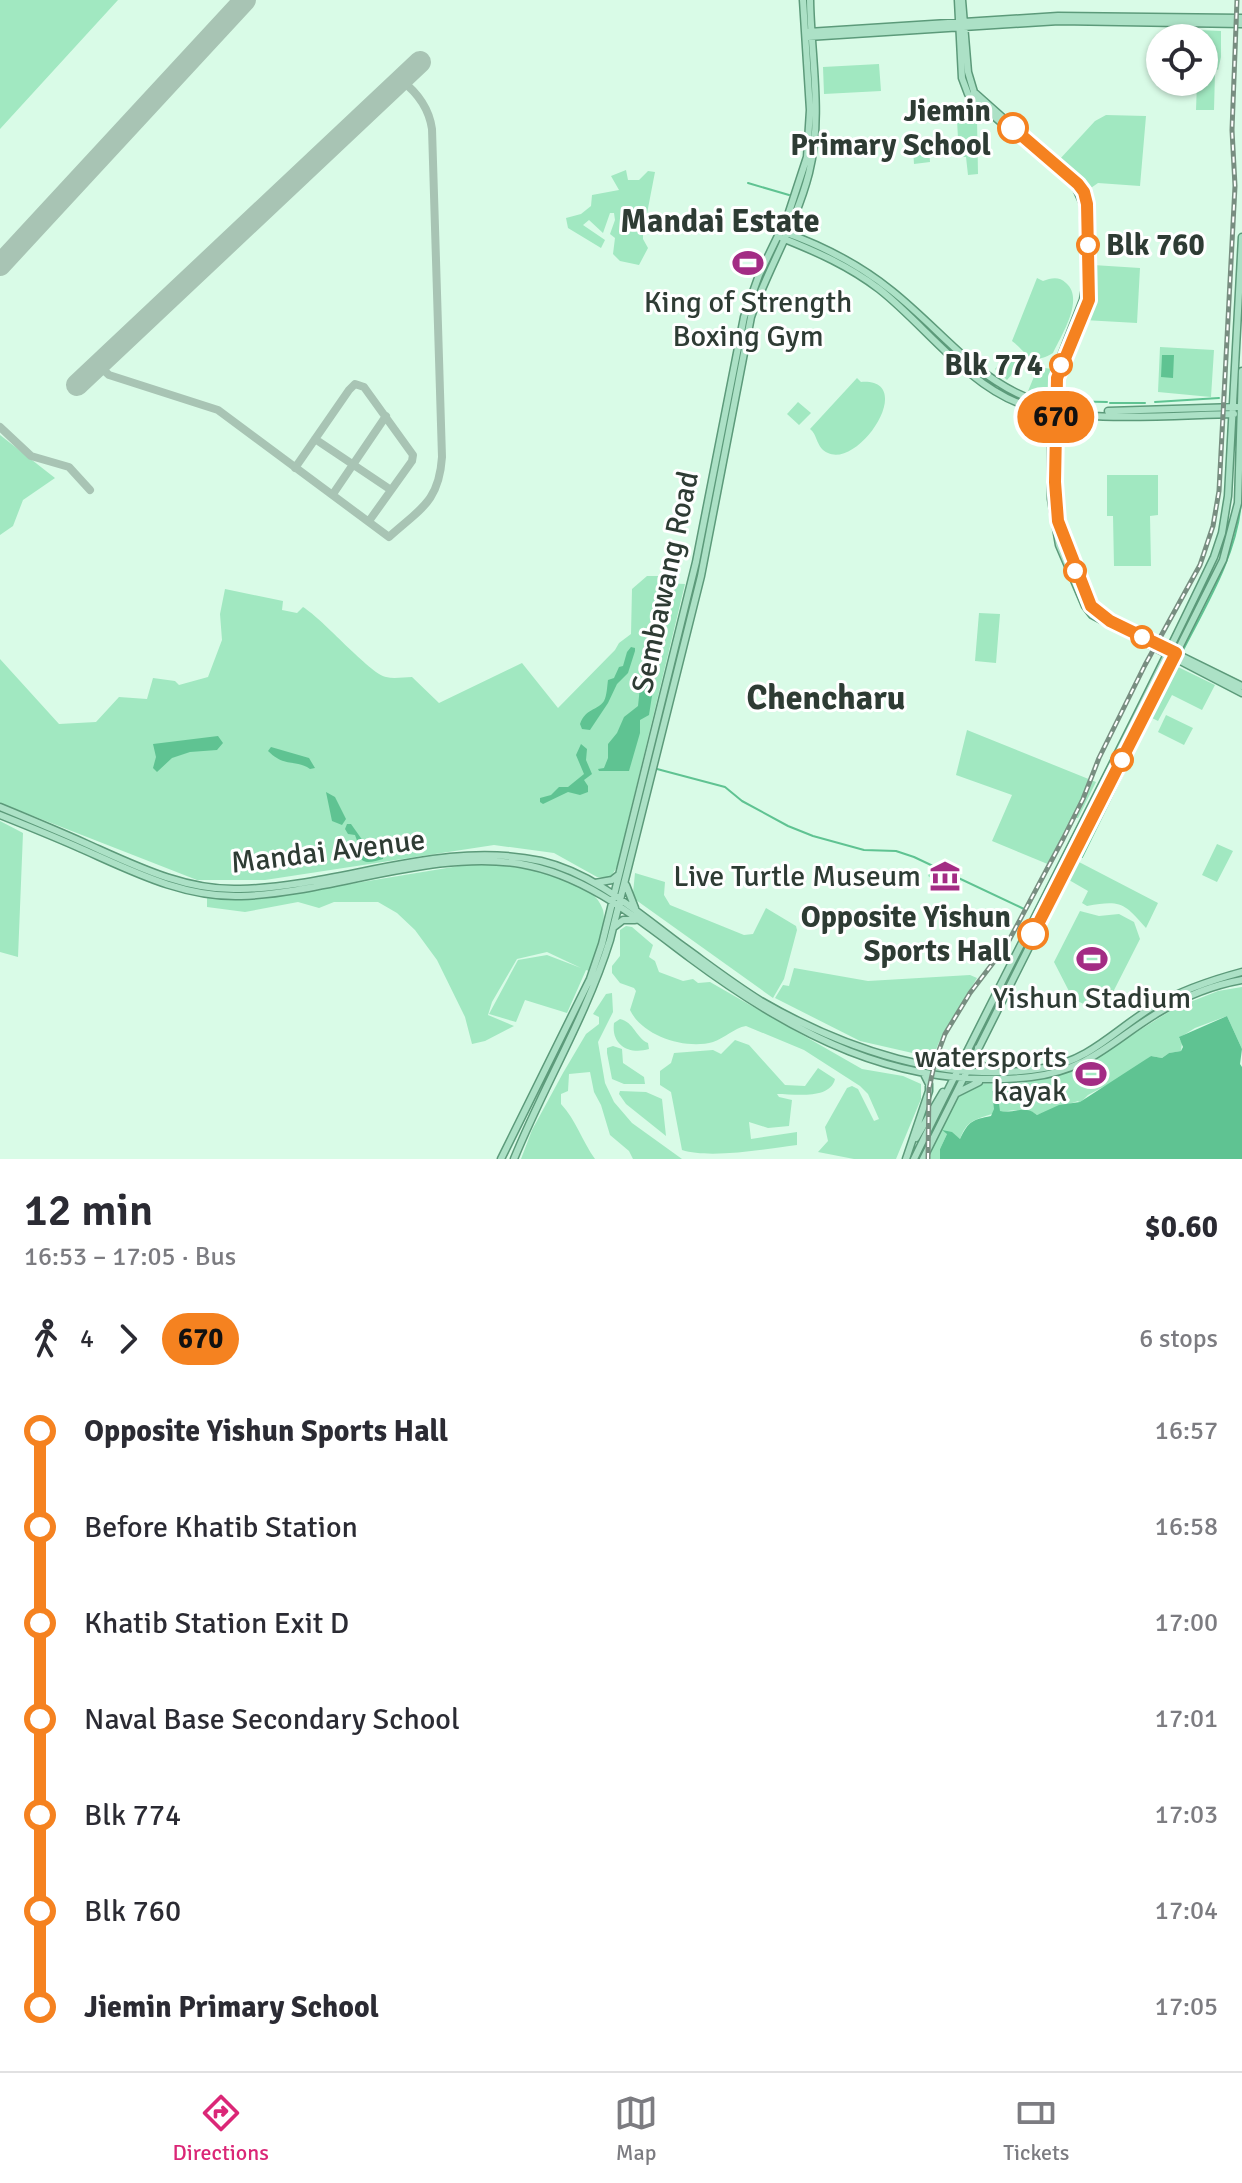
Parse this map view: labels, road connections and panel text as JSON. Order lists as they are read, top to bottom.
{
  "streets": {
    "main road": ["Sembawang Road", "Mandai Avenue"]
  },
  "crossings": [
    ["Sembawang Road", "Mandai Avenue"]
  ],
  "districts": ["Mandai Estate", "Chencharu"],
  "places": {
    "other": [
      "Jiemin Primary School",
      "Blk 760",
      "Blk 774",
      "Opposite Yishun Sports Hall"
    ],
    "sports": ["King of Strength Boxing Gym", "Yishun Stadium", "watersports kayak"],
    "museum": ["Live Turtle Museum"]
  },
  "lines": ["bus line 670"],
  "page": {
    "on_map": "670",
    "heading": ["12 min", "16:53 – 17:05 · Bus", "$0.60"],
    "legs": ["4", "670", "6 stops"],
    "list": [
      {
        "name": "Opposite Yishun Sports Hall",
        "value": "16:57"
      },
      {
        "name": "Before Khatib Station",
        "value": "16:58"
      },
      {
        "name": "Khatib Station Exit D",
        "value": "17:00"
      },
      {
        "name": "Naval Base Secondary School",
        "value": "17:01"
      },
      {
        "name": "Blk 774",
        "value": "17:03"
      },
      {
        "name": "Blk 760",
        "value": "17:04"
      },
      {
        "name": "Jiemin Primary School",
        "value": "17:05"
      }
    ],
    "tabs": ["Directions", "Map", "Tickets"]
  }
}
